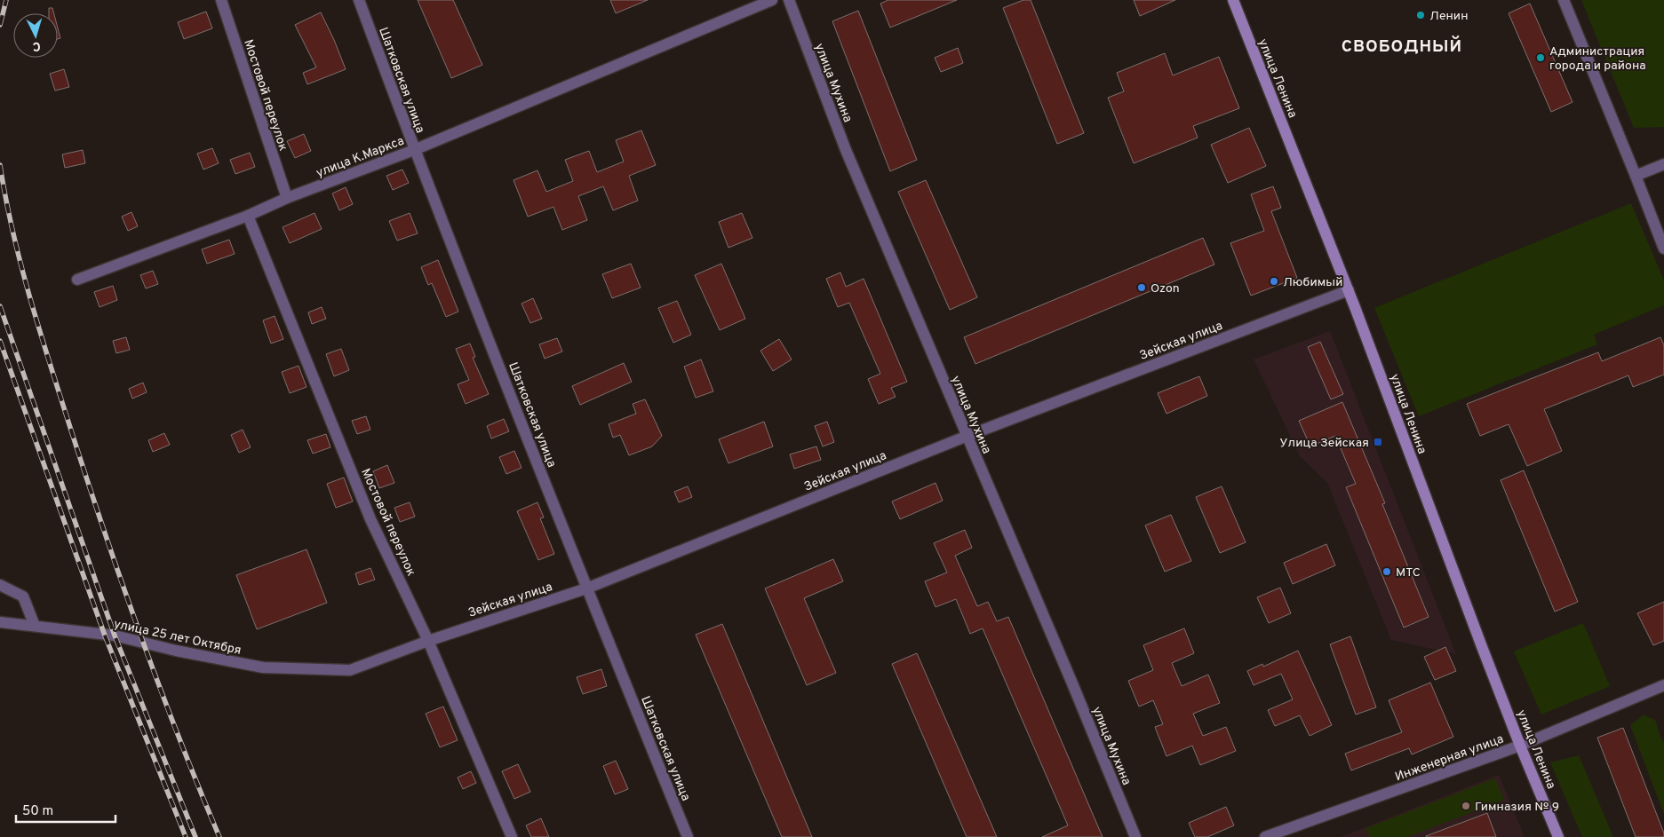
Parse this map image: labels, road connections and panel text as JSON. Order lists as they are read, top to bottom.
{
  "streets": {
    "main road": ["улица Ленина"],
    "street": [
      "Шатковская улица",
      "улица Мухина",
      "Мостовой переулок",
      "улица К.Маркса",
      "Зейская улица",
      "улица 25 лет Октября",
      "Инженерная улица"
    ]
  },
  "crossings": [
    ["улица Ленина", "Зейская улица"],
    ["улица Ленина", "Инженерная улица"],
    ["Шатковская улица", "улица К.Маркса"],
    ["Шатковская улица", "Зейская улица"],
    ["улица Мухина", "Зейская улица"],
    ["Мостовой переулок", "улица К.Маркса"],
    ["Мостовой переулок", "Зейская улица"],
    ["Зейская улица", "улица 25 лет Октября"]
  ],
  "districts": ["СВОБОДНЫЙ"],
  "places": {
    "other": [
      "Ленин",
      "Администрация города и района",
      "Любимый",
      "Ozon",
      "МТС",
      "Гимназия № 9"
    ],
    "transit": ["Улица Зейская"]
  },
  "scale_bar": "50 m",
  "north": "bottom"
}
